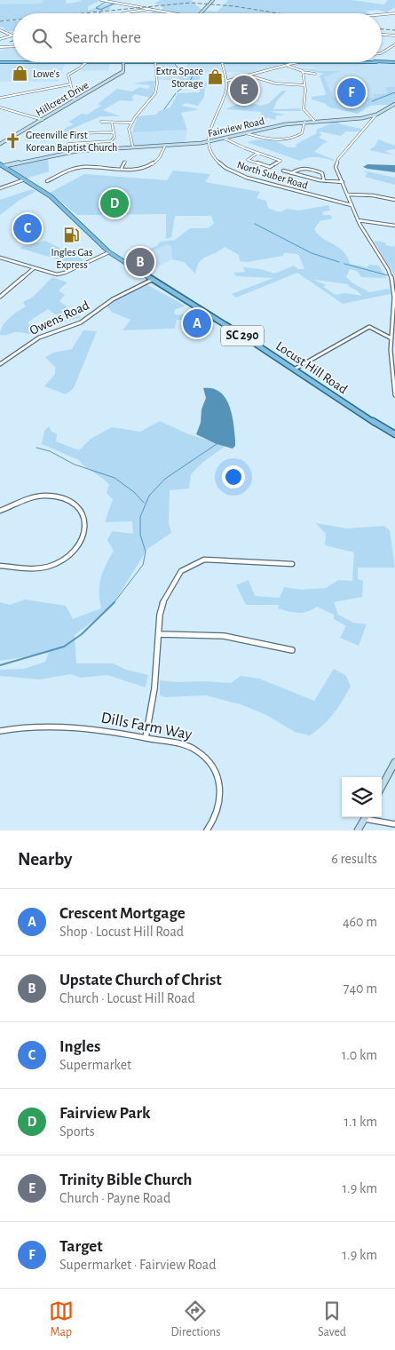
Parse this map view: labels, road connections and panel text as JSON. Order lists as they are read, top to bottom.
{
  "streets": {
    "main road": ["SC 290", "Locust Hill Road"],
    "street": [
      "Hillcrest Drive",
      "Fairview Road",
      "North Suber Road",
      "Owens Road",
      "Dills Farm Way"
    ]
  },
  "crossings": [
    ["Fairview Road", "North Suber Road"],
    ["Fairview Road", "Locust Hill Road"],
    ["Owens Road", "Locust Hill Road"]
  ],
  "places": {
    "shop": ["Lowe's", "Extra Space Storage"],
    "church": ["Greenville First Korean Baptist Church"],
    "fuel station": ["Ingles Gas Express"]
  },
  "page": {
    "search": "Search here",
    "pins": [
      "E",
      "F",
      "D",
      "C",
      "B",
      "A"
    ],
    "heading": ["Nearby", "6 results"],
    "list": [
      {
        "mark": "A",
        "name": "Crescent Mortgage",
        "note": "Shop · Locust Hill Road",
        "value": "460 m"
      },
      {
        "mark": "B",
        "name": "Upstate Church of Christ",
        "note": "Church · Locust Hill Road",
        "value": "740 m"
      },
      {
        "mark": "C",
        "name": "Ingles",
        "note": "Supermarket",
        "value": "1.0 km"
      },
      {
        "mark": "D",
        "name": "Fairview Park",
        "note": "Sports",
        "value": "1.1 km"
      },
      {
        "mark": "E",
        "name": "Trinity Bible Church",
        "note": "Church · Payne Road",
        "value": "1.9 km"
      },
      {
        "mark": "F",
        "name": "Target",
        "note": "Supermarket · Fairview Road",
        "value": "1.9 km"
      }
    ],
    "nav": ["Map", "Directions", "Saved"]
  }
}
